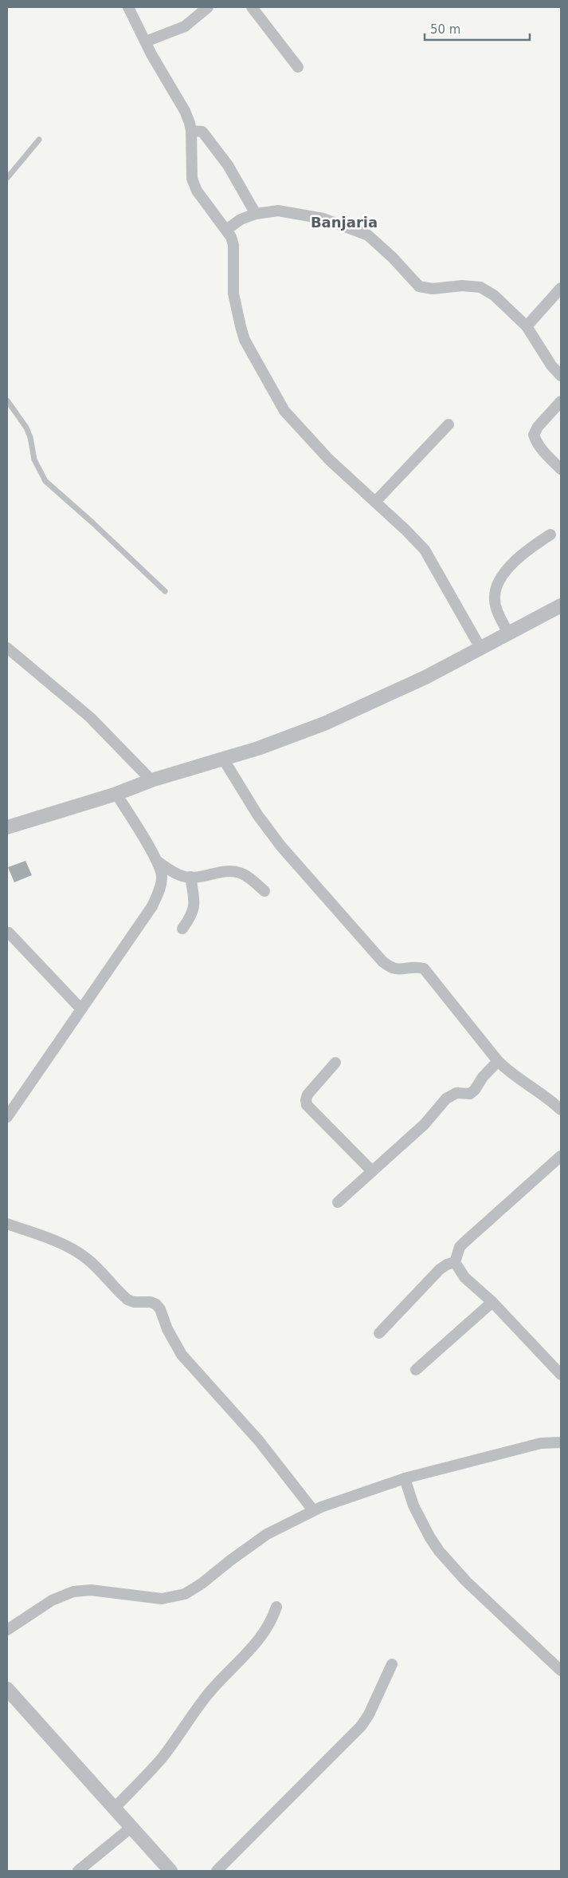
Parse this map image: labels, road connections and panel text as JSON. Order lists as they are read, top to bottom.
{
  "districts": ["Banjaria"],
  "scale_bar": "50 m"
}
